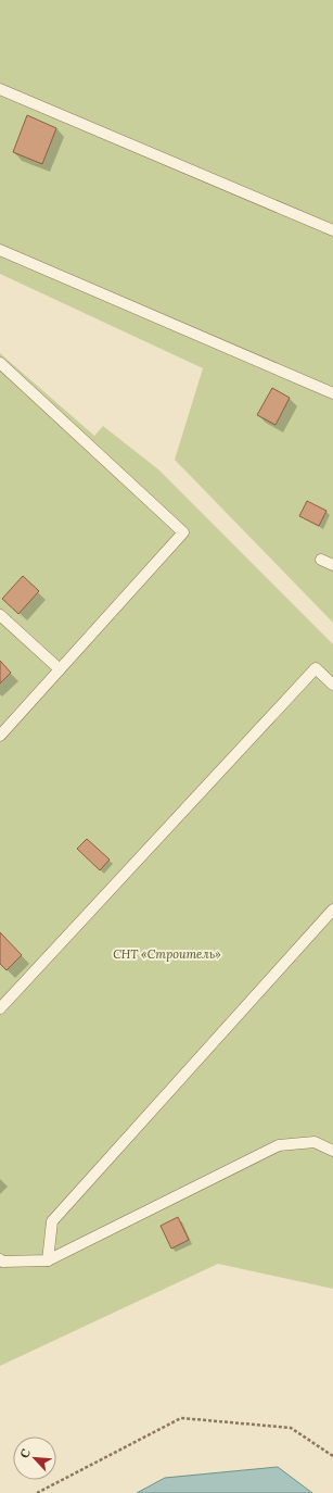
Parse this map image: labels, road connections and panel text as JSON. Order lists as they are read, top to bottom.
{
  "parks": ["СНТ «Строитель»"],
  "north": "top left"
}
